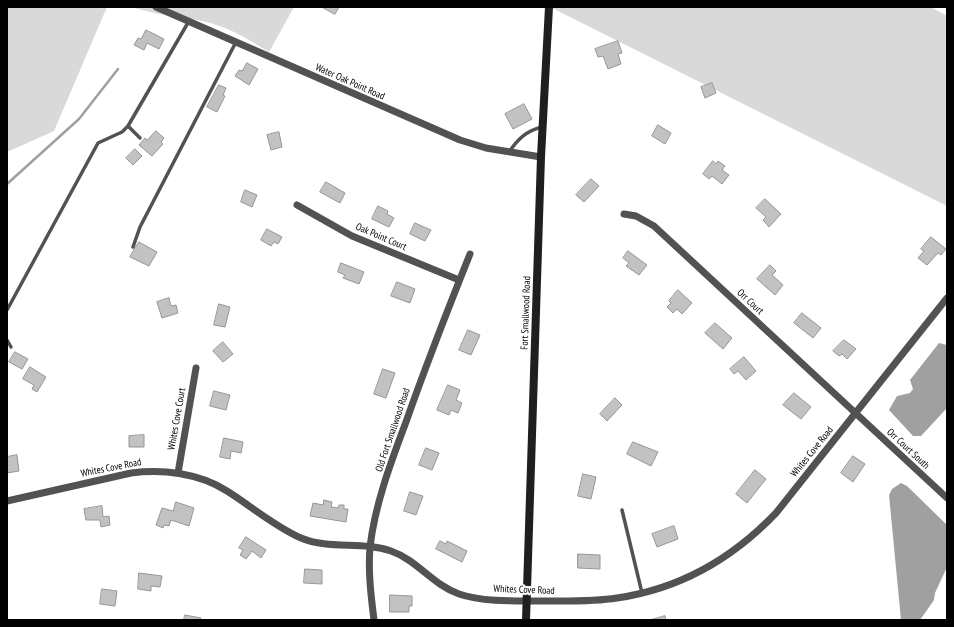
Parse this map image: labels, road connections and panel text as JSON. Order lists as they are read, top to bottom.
{
  "streets": {
    "main road": ["Fort Smallwood Road"],
    "street": [
      "Water Oak Point Road",
      "Oak Point Court",
      "Orr Court",
      "Whites Cove Court",
      "Old Fort Smallwood Road",
      "Orr Court South",
      "Whites Cove Road"
    ]
  },
  "crossings": [
    ["Water Oak Point Road", "Fort Smallwood Road"],
    ["Oak Point Court", "Old Fort Smallwood Road"],
    ["Orr Court", "Orr Court South"],
    ["Orr Court", "Whites Cove Road"],
    ["Fort Smallwood Road", "Whites Cove Road"],
    ["Whites Cove Court", "Whites Cove Road"],
    ["Old Fort Smallwood Road", "Whites Cove Road"],
    ["Orr Court South", "Whites Cove Road"]
  ]
}
